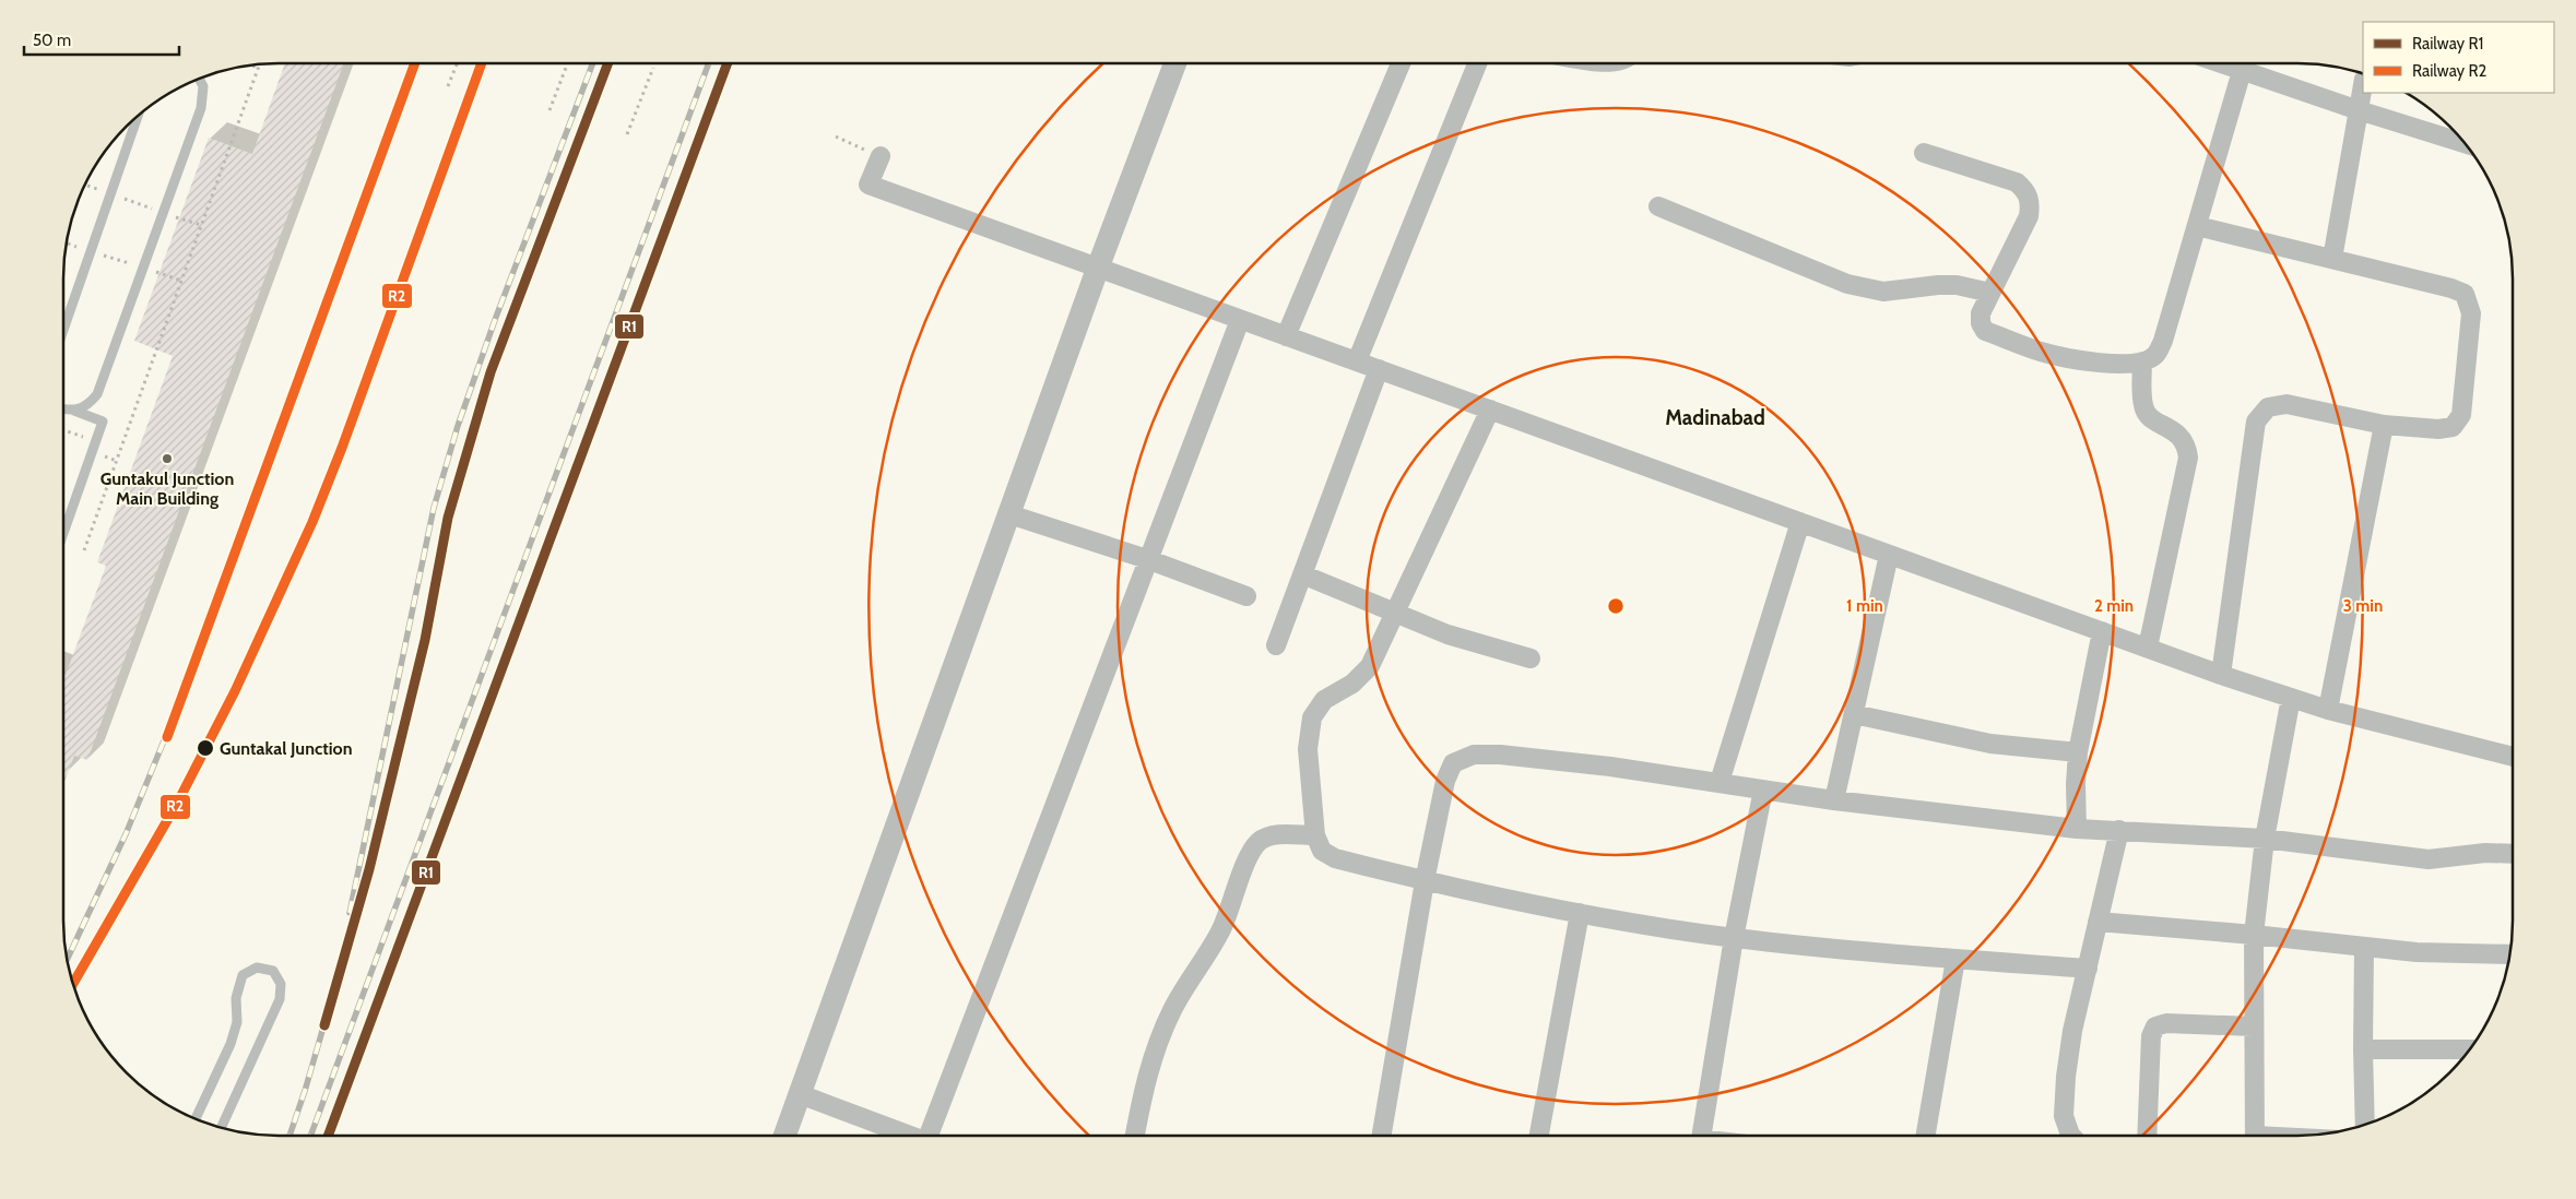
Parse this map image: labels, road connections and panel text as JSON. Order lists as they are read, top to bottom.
{
  "districts": ["Madinabad"],
  "places": ["Guntakul Junction Main Building", "Guntakal Junction"],
  "lines": ["rail line R1", "rail line R2"],
  "legend": ["Railway R1", "Railway R2"],
  "scale_bar": "50 m",
  "rings": ["1 min", "2 min", "3 min"]
}
